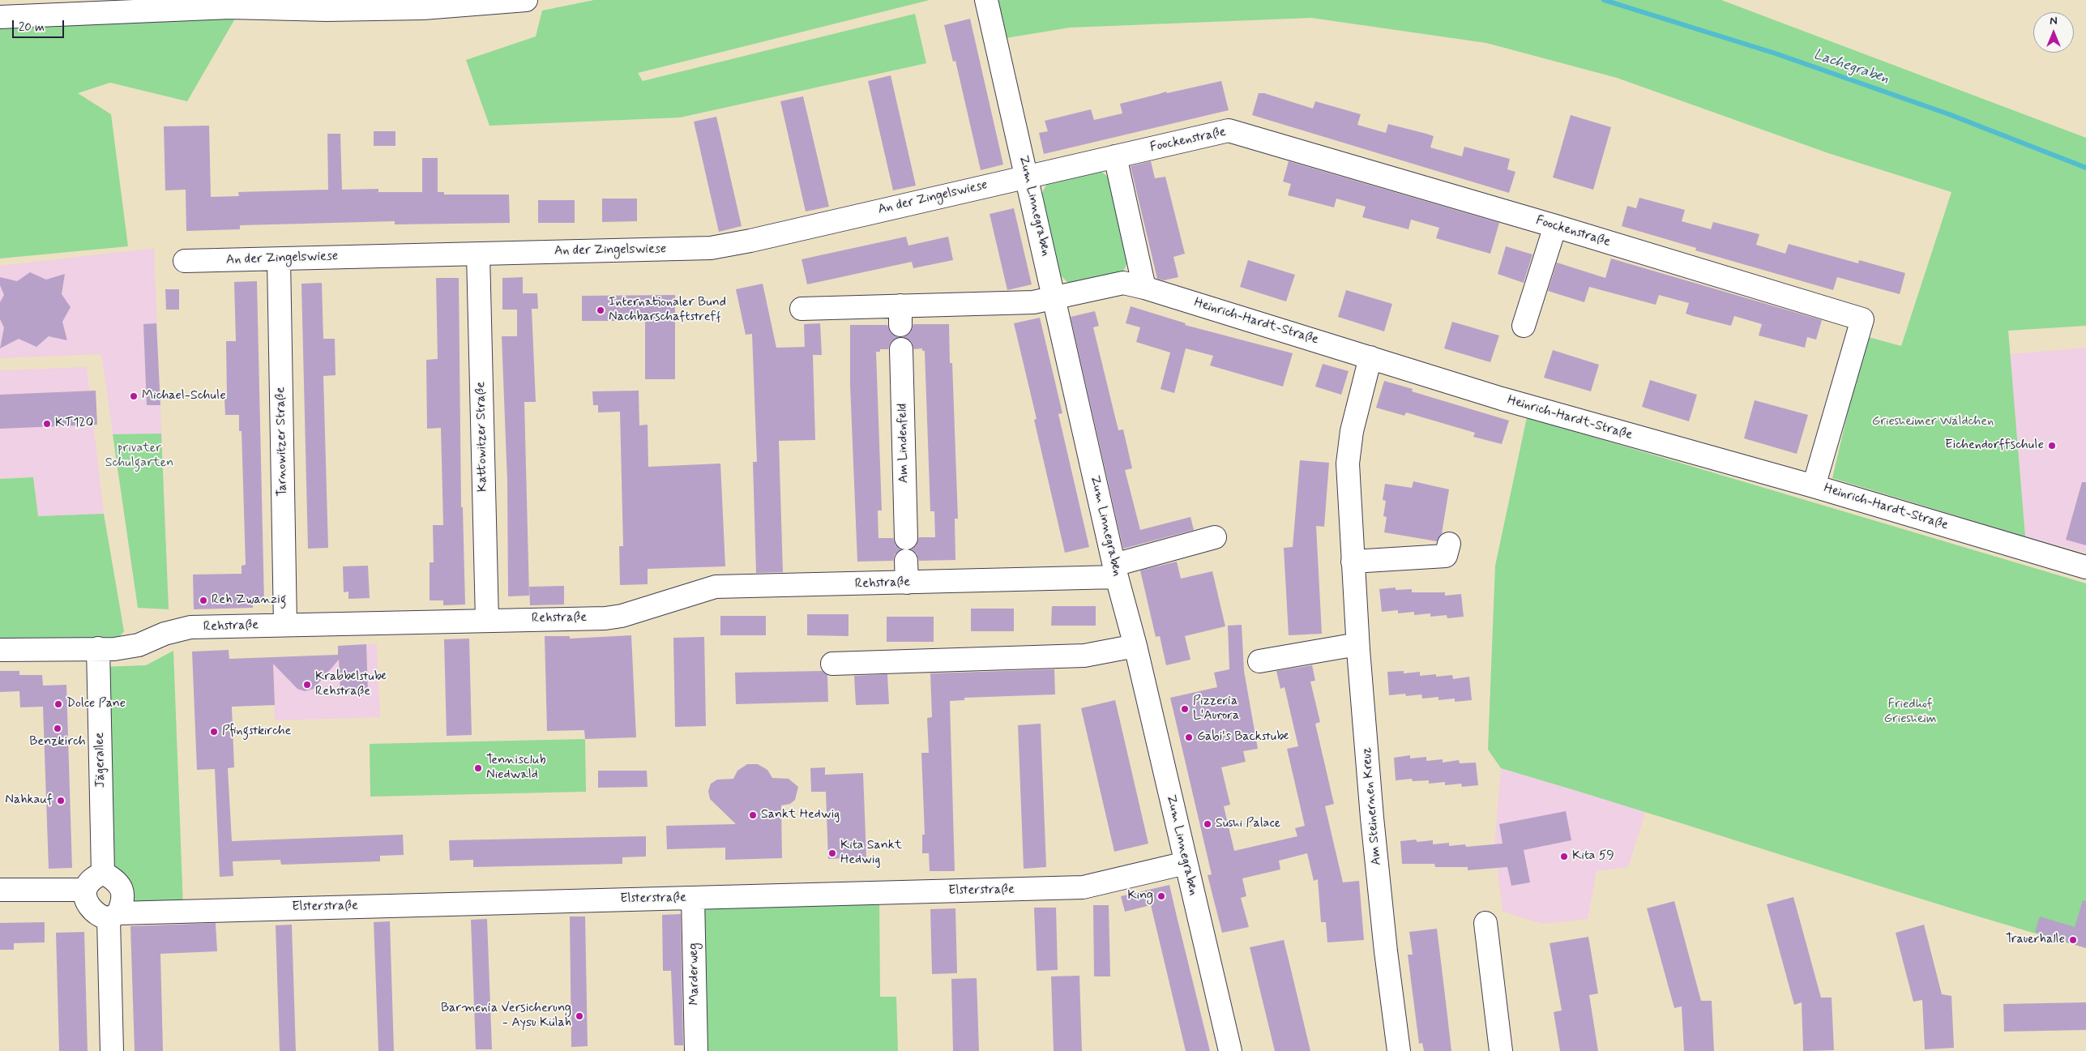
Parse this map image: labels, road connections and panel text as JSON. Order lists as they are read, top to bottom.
{
  "streets": {
    "street": [
      "Foockenstraße",
      "An der Zingelswiese",
      "Zum Linnegraben",
      "Heinrich-Hardt-Straße",
      "Kattowitzer Straße",
      "Tarnowitzer Straße",
      "Am Lindenfeld",
      "Rehstraße",
      "Jägerallee",
      "Am Steinernen Kreuz",
      "Elsterstraße",
      "Marderweg"
    ]
  },
  "crossings": [
    ["Foockenstraße", "An der Zingelswiese"],
    ["Foockenstraße", "Zum Linnegraben"],
    ["Foockenstraße", "Heinrich-Hardt-Straße"],
    ["An der Zingelswiese", "Zum Linnegraben"],
    ["An der Zingelswiese", "Kattowitzer Straße"],
    ["An der Zingelswiese", "Tarnowitzer Straße"],
    ["Zum Linnegraben", "Heinrich-Hardt-Straße"],
    ["Zum Linnegraben", "Rehstraße"],
    ["Zum Linnegraben", "Elsterstraße"],
    ["Heinrich-Hardt-Straße", "Am Steinernen Kreuz"],
    ["Kattowitzer Straße", "Rehstraße"],
    ["Tarnowitzer Straße", "Rehstraße"],
    ["Rehstraße", "Jägerallee"],
    ["Jägerallee", "Elsterstraße"],
    ["Elsterstraße", "Marderweg"]
  ],
  "water": ["Lachegraben"],
  "parks": ["Griesheimer Wäldchen", "privater Schulgarten", "Friedhof Griesheim"],
  "places": [
    "Internationaler Bund Nachbarschaftstreff",
    "Michael-Schule",
    "KT120",
    "Eichendorffschule",
    "Reh Zwanzig",
    "Krabbelstube Rehstraße",
    "Dolce Pane",
    "Pizzeria L'Aurora",
    "Benzkirch",
    "Pfingstkirche",
    "Gabi's Backstube",
    "Tennisclub Niedwald",
    "Nahkauf",
    "Sankt Hedwig",
    "Sushi Palace",
    "Kita Sankt Hedwig",
    "Kita 59",
    "King",
    "Trauerhalle",
    "Barmenia Versicherung - Aysu Külah"
  ],
  "scale_bar": "20 m",
  "north": "top"
}
